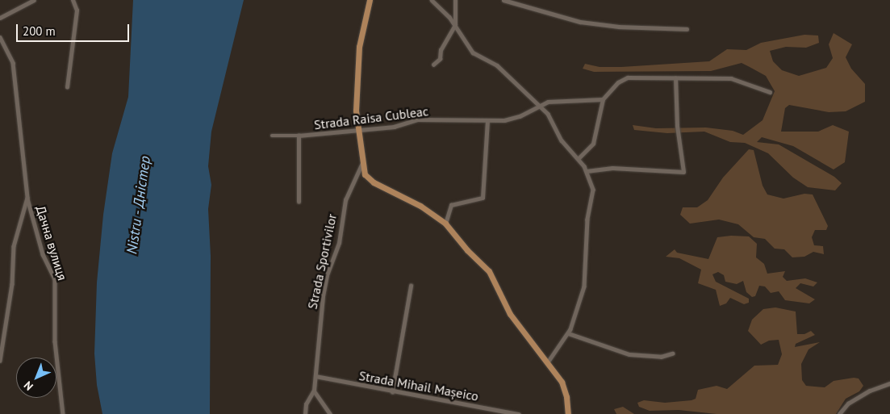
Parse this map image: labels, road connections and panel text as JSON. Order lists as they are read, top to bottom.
{
  "streets": {
    "street": [
      "Strada Raisa Cubleac",
      "Дачна вулиця",
      "Strada Sportivilor",
      "Strada Mihail Mașeico"
    ]
  },
  "crossings": [
    ["Strada Sportivilor", "Strada Mihail Mașeico"]
  ],
  "water": ["Nistru - Дністер"],
  "scale_bar": "200 m",
  "north": "bottom left"
}
